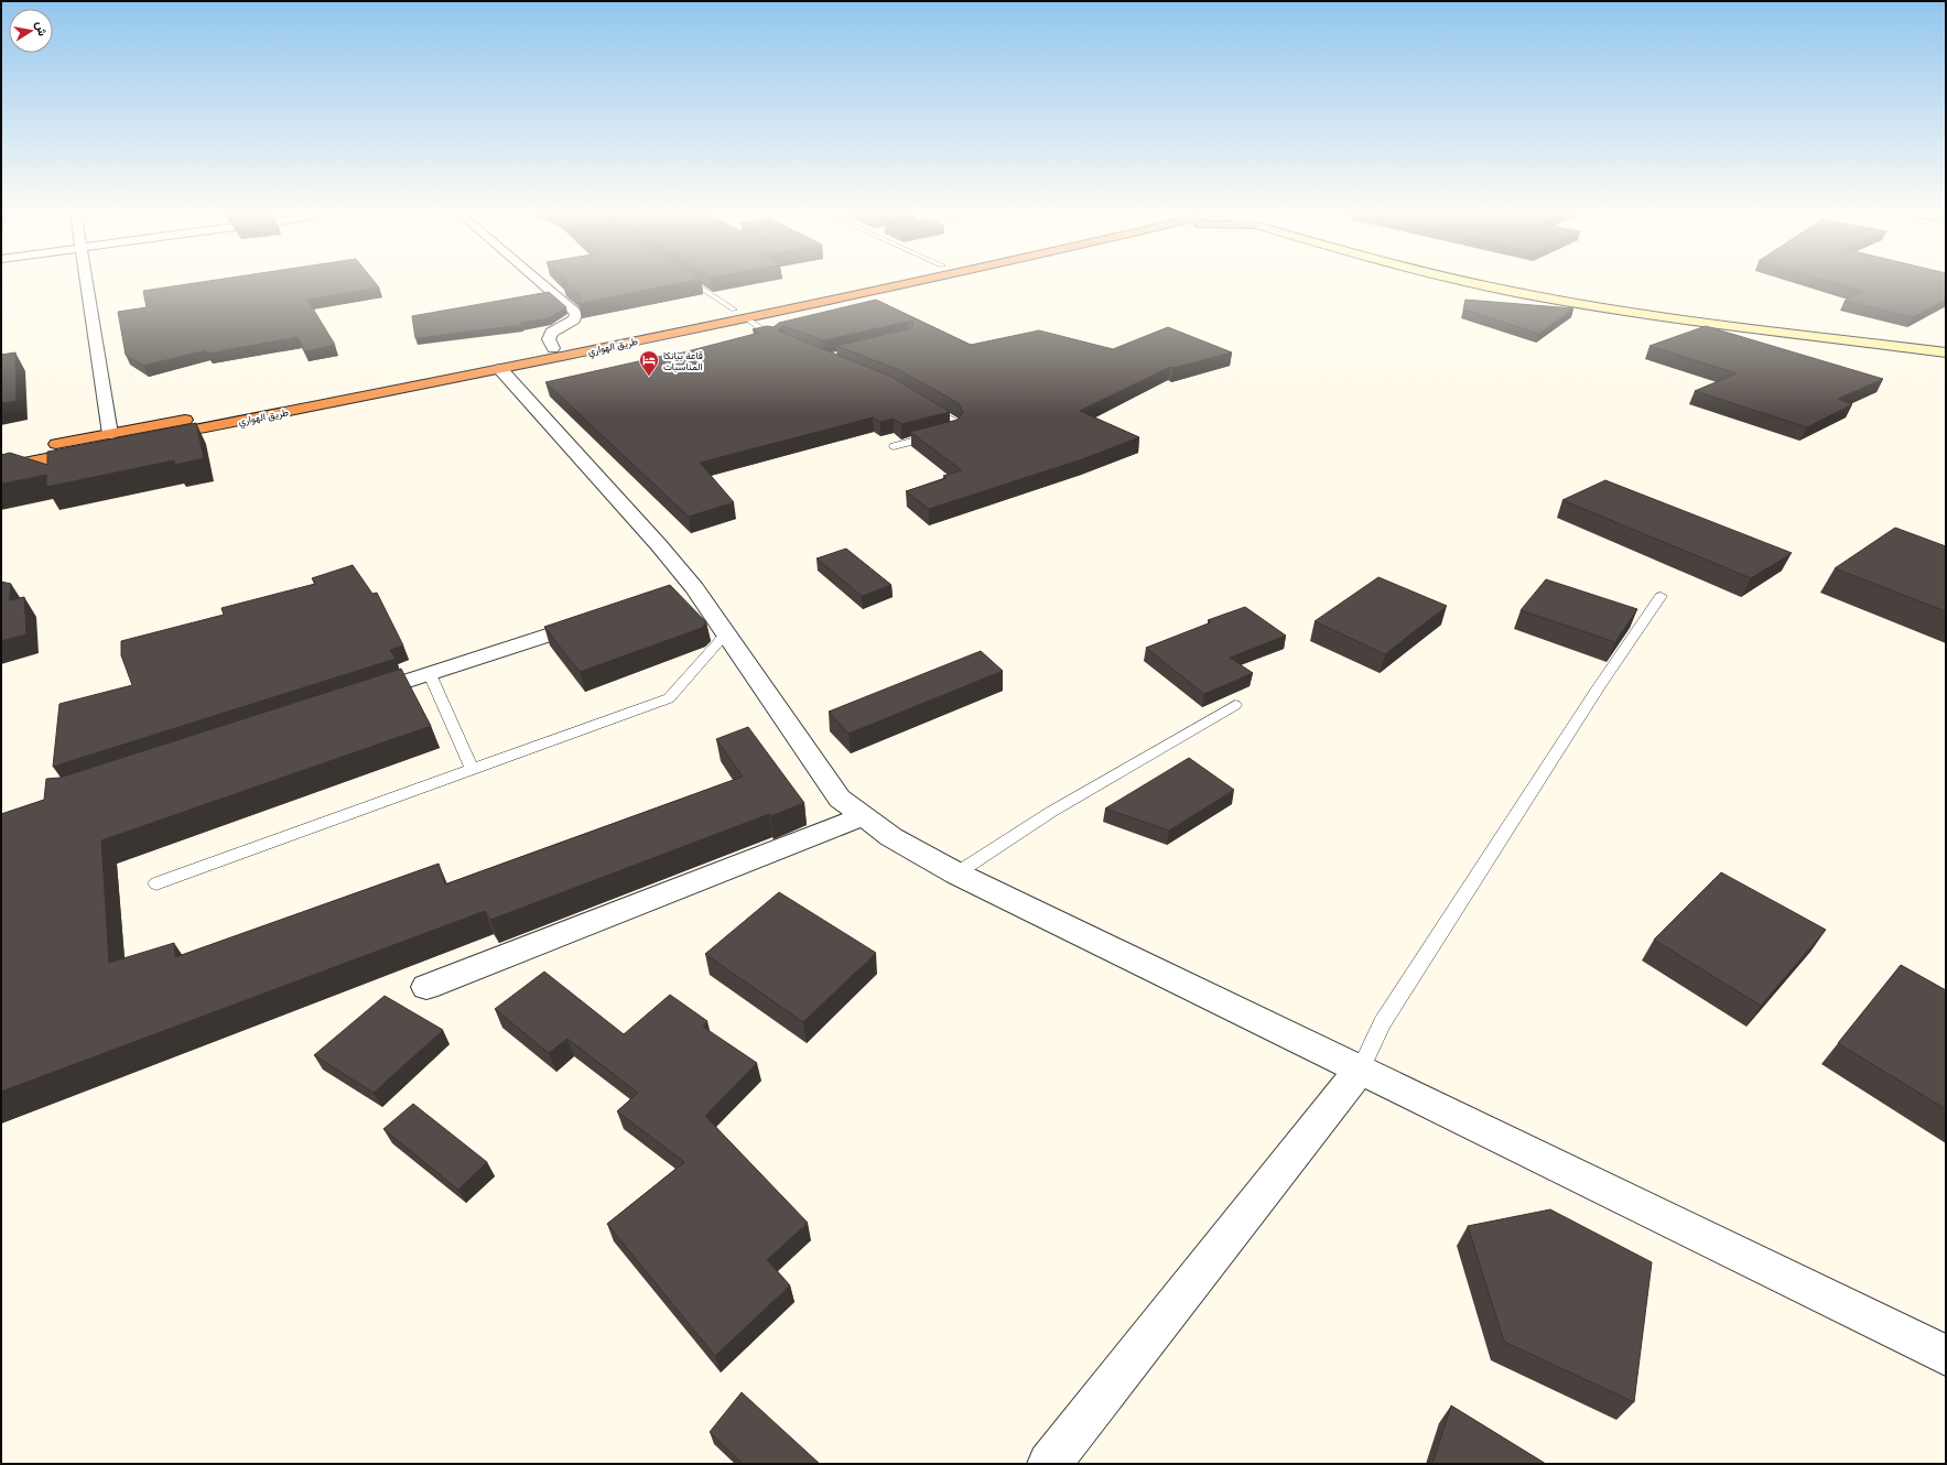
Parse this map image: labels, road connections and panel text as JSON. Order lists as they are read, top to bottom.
{
  "streets": {
    "highway": ["طريق الهواري"]
  },
  "places": {
    "hotel": ["قاعة بيانكا المناسبات"]
  },
  "north": "right"
}
